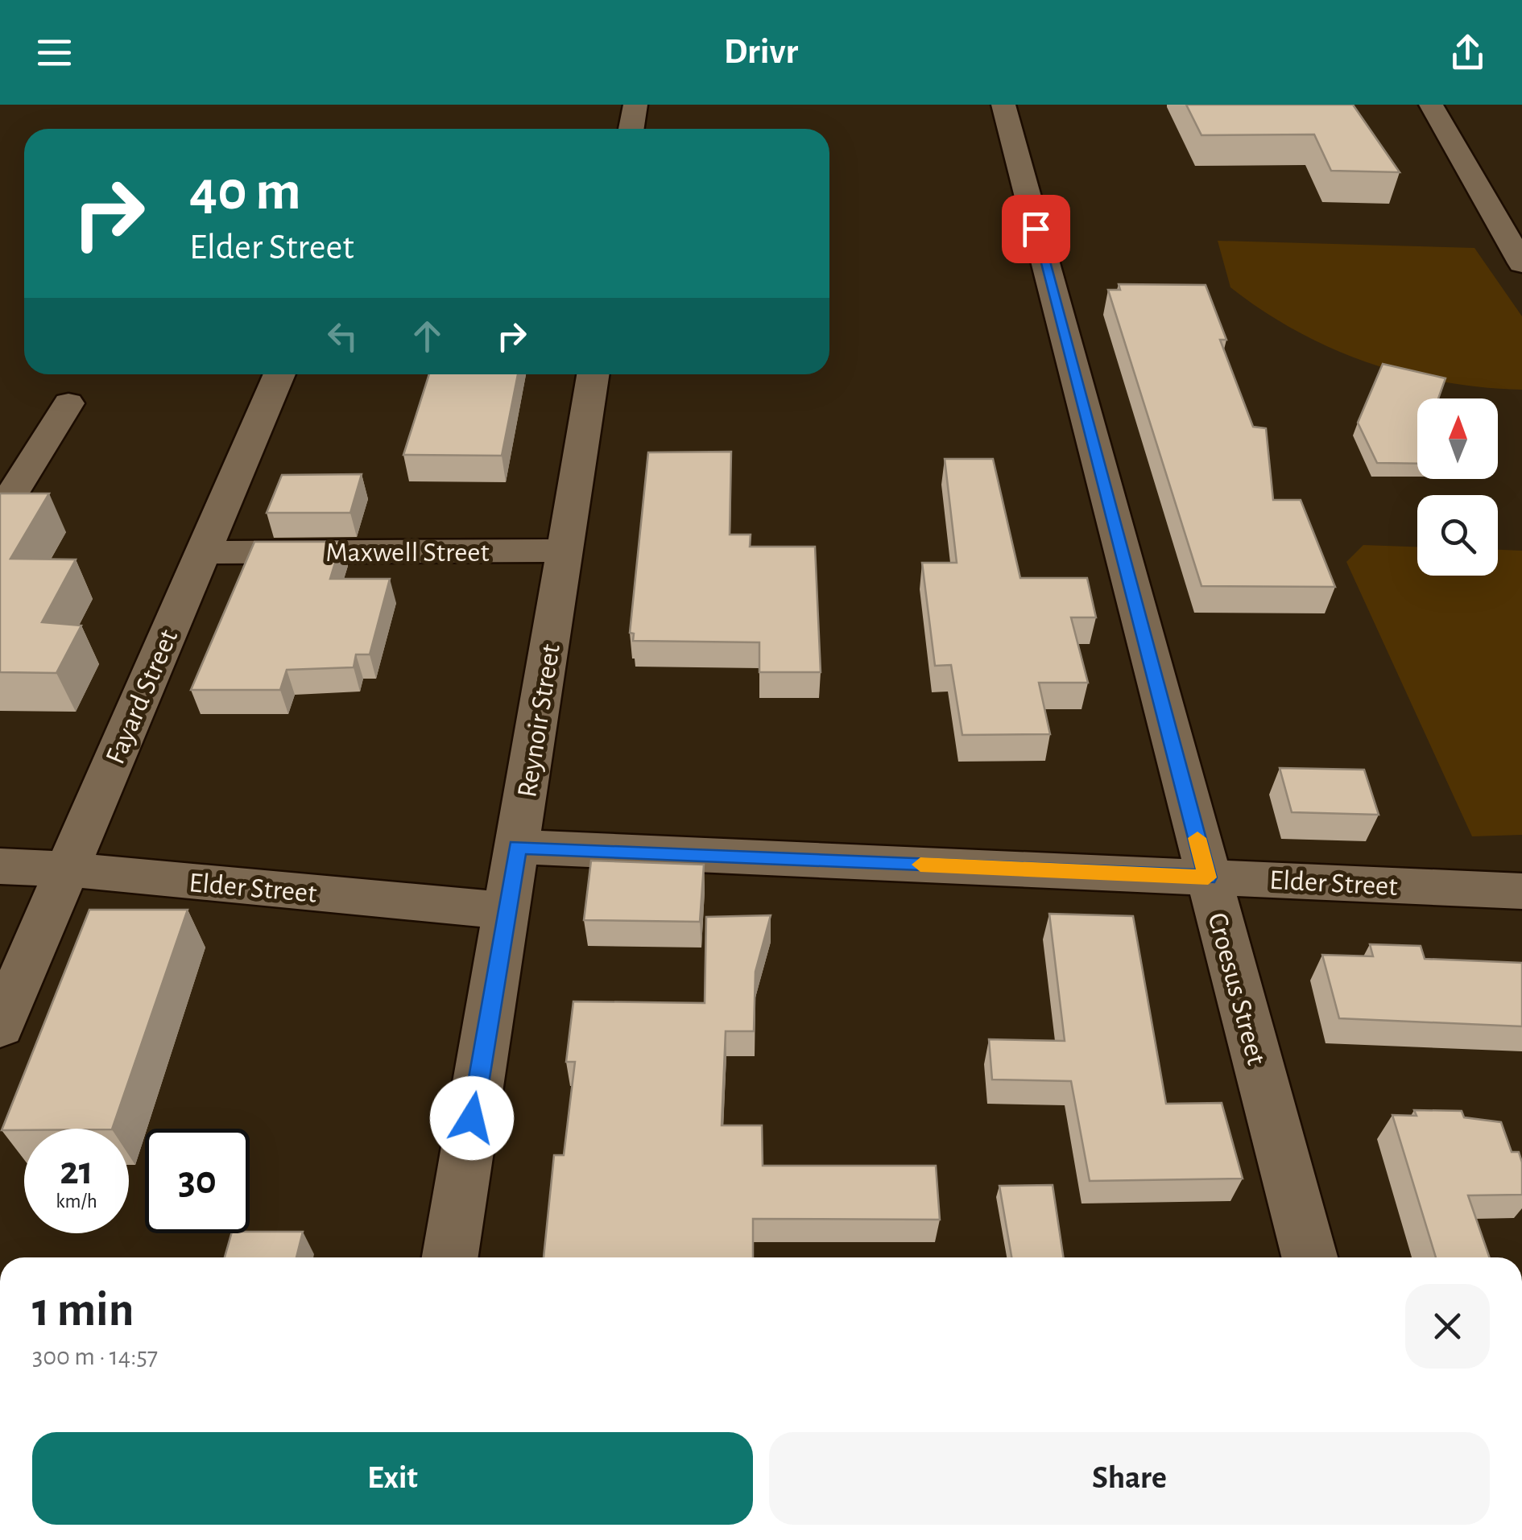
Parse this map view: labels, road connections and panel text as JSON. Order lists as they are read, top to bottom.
{
  "streets": {
    "street": [
      "Maxwell Street",
      "Fayard Street",
      "Reynoir Street",
      "Elder Street",
      "Croesus Street"
    ]
  },
  "crossings": [
    ["Maxwell Street", "Fayard Street"],
    ["Maxwell Street", "Reynoir Street"],
    ["Fayard Street", "Elder Street"],
    ["Reynoir Street", "Elder Street"],
    ["Elder Street", "Croesus Street"]
  ],
  "north": "top",
  "page": {
    "header": "Drivr",
    "turn": ["40 m", "Elder Street"],
    "speed": "21 km/h",
    "limit": "30",
    "heading": ["1 min", "300 m · 14:57"],
    "buttons": ["Exit", "Share"]
  }
}
